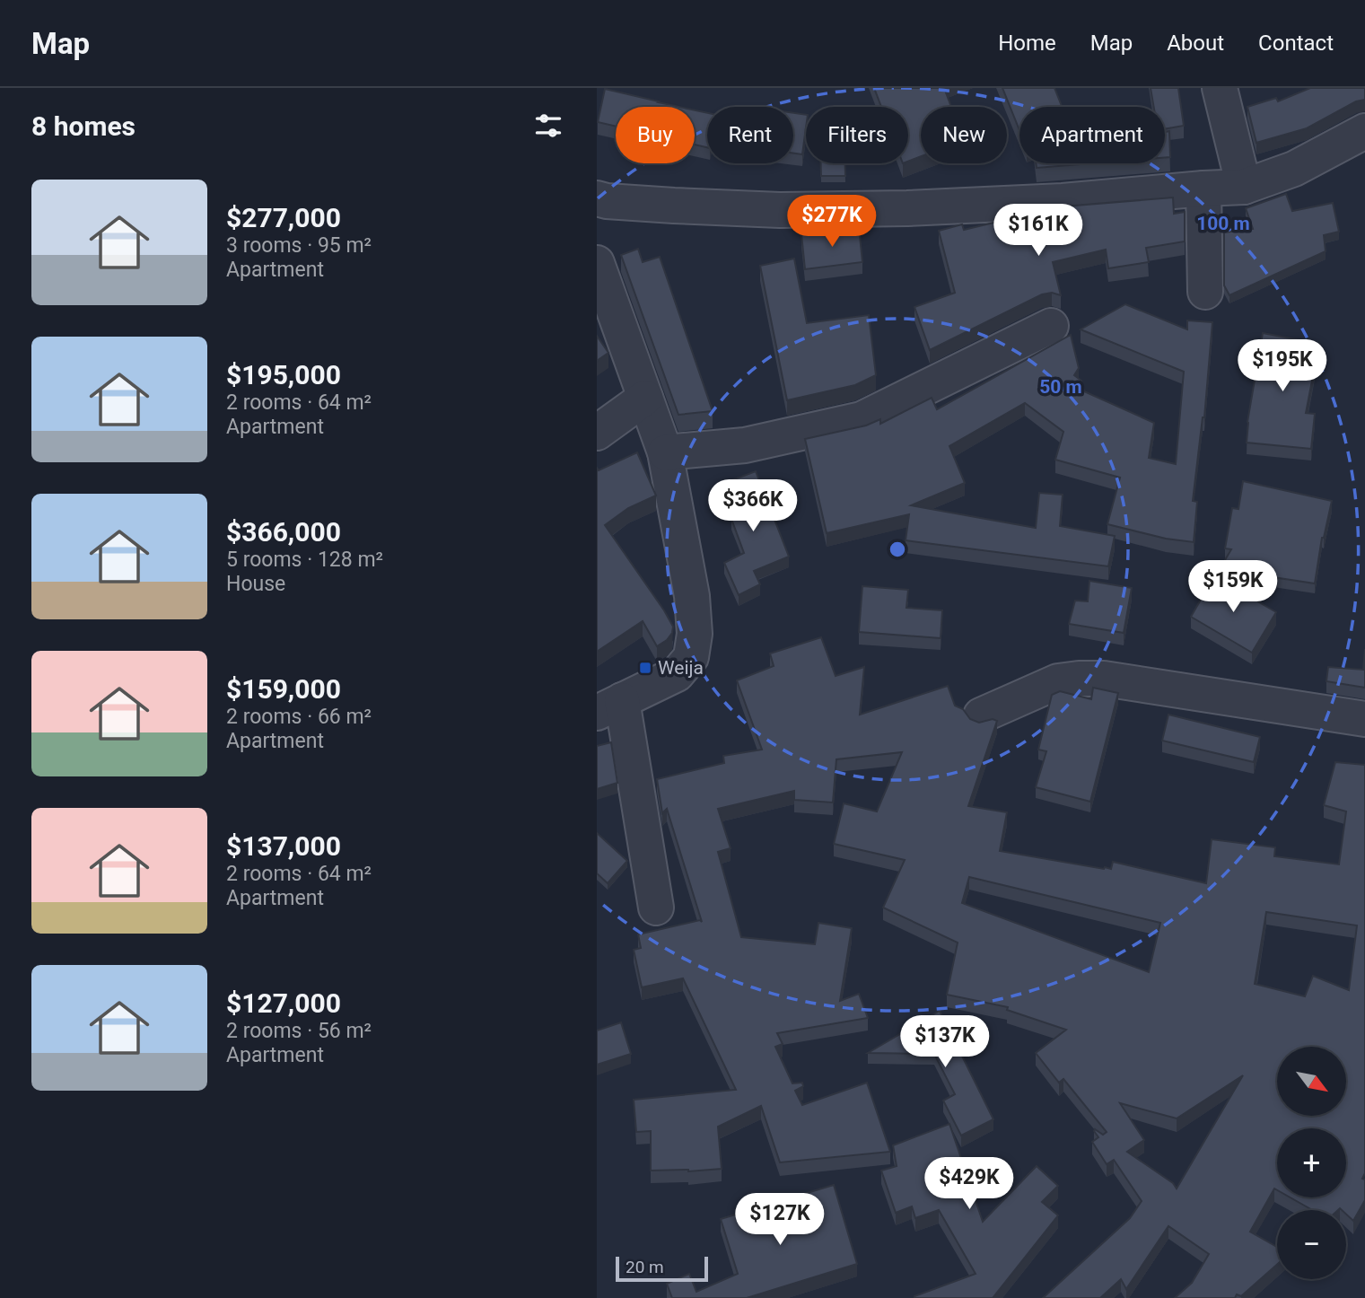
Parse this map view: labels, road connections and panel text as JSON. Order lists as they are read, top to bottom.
{
  "places": {
    "transit": ["Weija"]
  },
  "scale_bar": "20 m",
  "north": "bottom right",
  "page": {
    "header": "Map",
    "nav": [
      "Home",
      "Map",
      "About",
      "Contact"
    ],
    "heading": "8 homes",
    "chip": [
      "Buy",
      "Rent",
      "Filters",
      "New",
      "Apartment"
    ],
    "list": [
      {
        "name": "$277,000",
        "note": "3 rooms · 95 m² · Apartment"
      },
      {
        "name": "$195,000",
        "note": "2 rooms · 64 m² · Apartment"
      },
      {
        "name": "$366,000",
        "note": "5 rooms · 128 m² · House"
      },
      {
        "name": "$159,000",
        "note": "2 rooms · 66 m² · Apartment"
      },
      {
        "name": "$137,000",
        "note": "2 rooms · 64 m² · Apartment"
      },
      {
        "name": "$127,000",
        "note": "2 rooms · 56 m² · Apartment"
      }
    ],
    "price": [
      "$277K",
      "$161K",
      "$195K",
      "$366K",
      "$159K",
      "$137K",
      "$429K",
      "$127K"
    ],
    "map_buttons": ["+", "−"],
    "scale": "20 m"
  },
  "rings": ["100 m", "50 m"]
}
